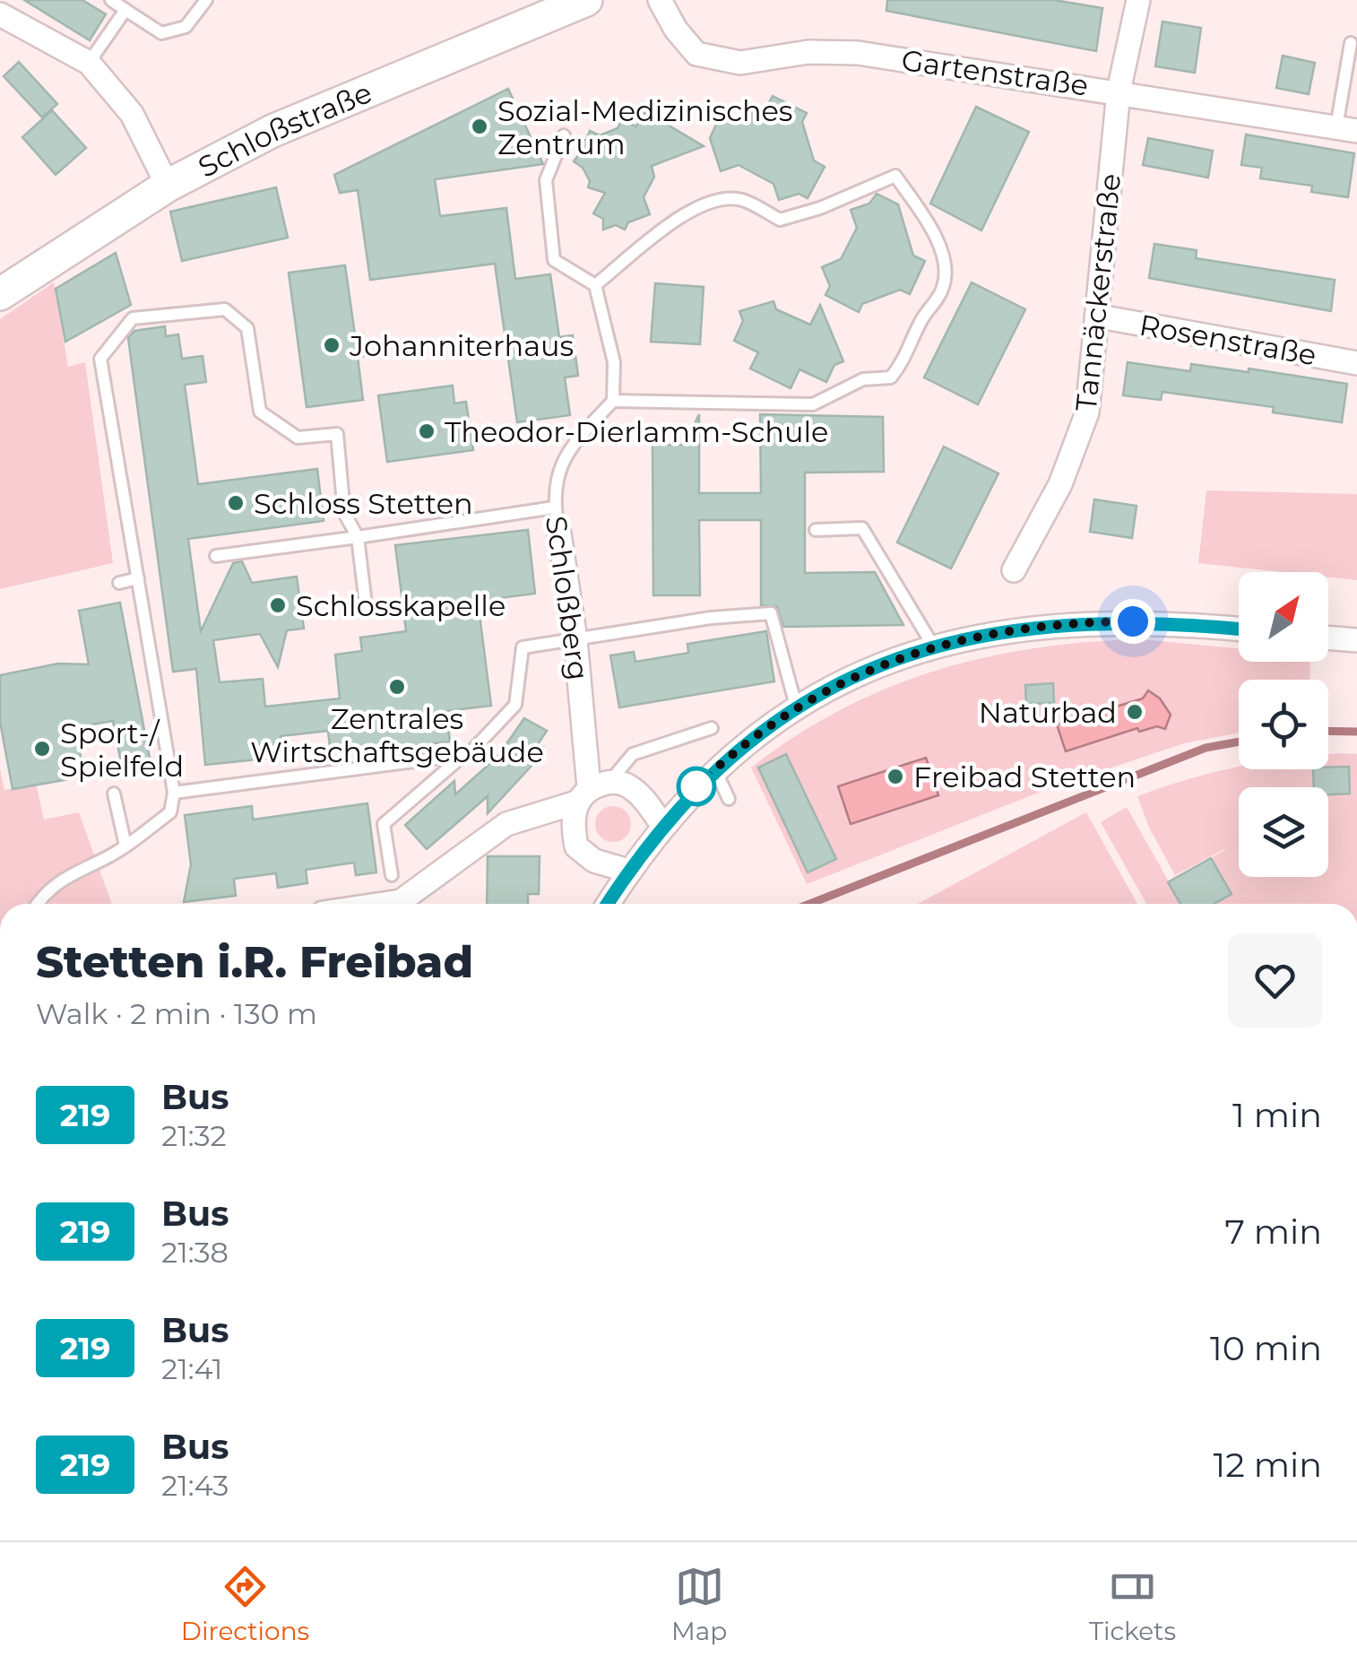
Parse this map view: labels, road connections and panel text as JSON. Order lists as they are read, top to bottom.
{
  "streets": {
    "main road": ["Schloßstraße"],
    "street": [
      "Gartenstraße",
      "Tannäckerstraße",
      "Rosenstraße",
      "Schloßberg"
    ]
  },
  "crossings": [
    ["Gartenstraße", "Tannäckerstraße"],
    ["Tannäckerstraße", "Rosenstraße"]
  ],
  "places": [
    "Sozial-Medizinisches Zentrum",
    "Johanniterhaus",
    "Theodor-Dierlamm-Schule",
    "Schloss Stetten",
    "Schlosskapelle",
    "Zentrales Wirtschaftsgebäude",
    "Naturbad",
    "Sport-/ Spielfeld",
    "Freibad Stetten"
  ],
  "lines": ["bus line 219"],
  "north": "top right",
  "page": {
    "heading": ["Stetten i.R. Freibad", "Walk · 2 min · 130 m"],
    "list": [
      {
        "mark": "219",
        "name": "Bus",
        "note": "21:32",
        "value": "1 min"
      },
      {
        "mark": "219",
        "name": "Bus",
        "note": "21:38",
        "value": "7 min"
      },
      {
        "mark": "219",
        "name": "Bus",
        "note": "21:41",
        "value": "10 min"
      },
      {
        "mark": "219",
        "name": "Bus",
        "note": "21:43",
        "value": "12 min"
      }
    ],
    "tabs": ["Directions", "Map", "Tickets"]
  }
}
